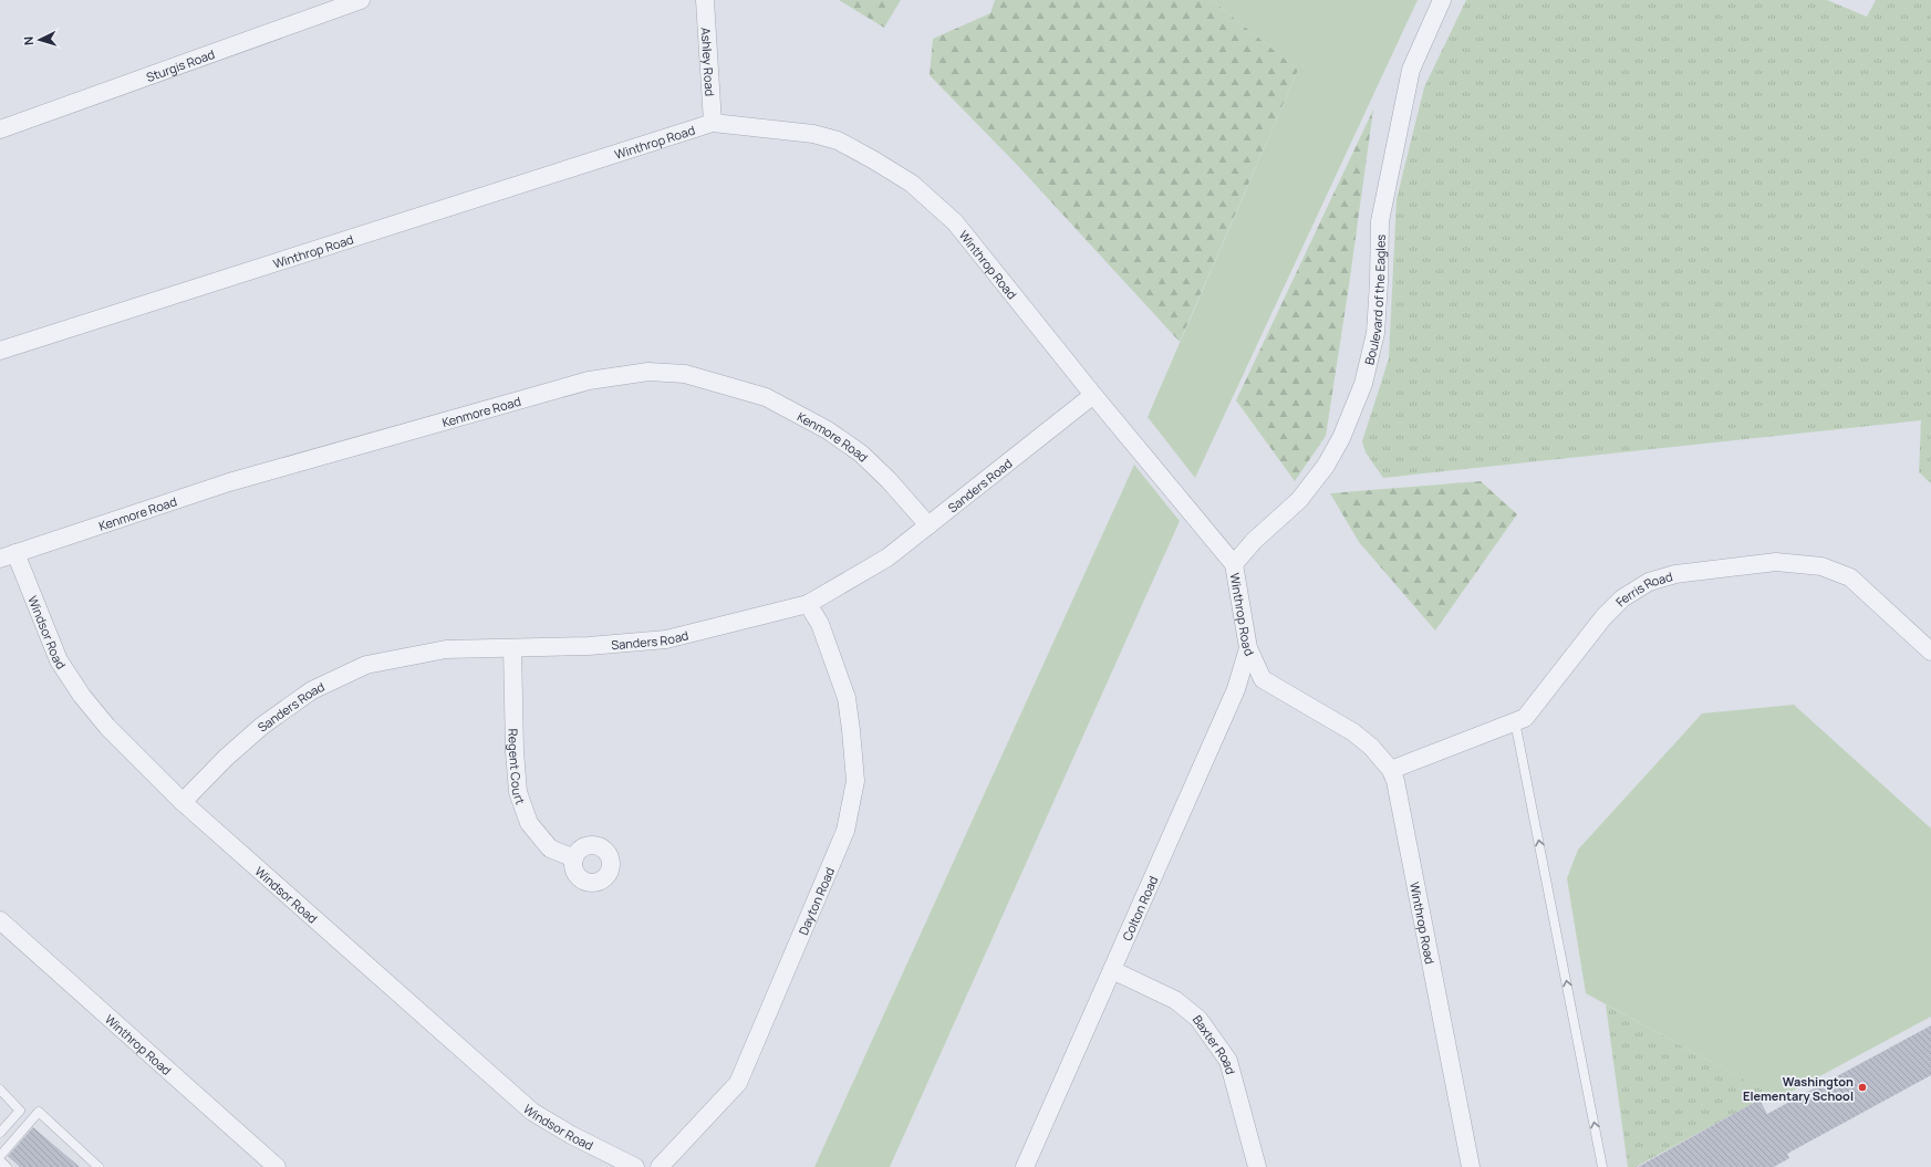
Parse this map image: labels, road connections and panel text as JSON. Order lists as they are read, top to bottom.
{
  "streets": {
    "street": [
      "Ashley Road",
      "Sturgis Road",
      "Winthrop Road",
      "Boulevard of the Eagles",
      "Kenmore Road",
      "Sanders Road",
      "Ferris Road",
      "Windsor Road",
      "Regent Court",
      "Dayton Road",
      "Colton Road",
      "Baxter Road"
    ]
  },
  "crossings": [
    ["Ashley Road", "Winthrop Road"],
    ["Winthrop Road", "Boulevard of the Eagles"],
    ["Winthrop Road", "Sanders Road"],
    ["Winthrop Road", "Ferris Road"],
    ["Winthrop Road", "Colton Road"],
    ["Kenmore Road", "Sanders Road"],
    ["Kenmore Road", "Windsor Road"],
    ["Sanders Road", "Windsor Road"],
    ["Sanders Road", "Regent Court"],
    ["Sanders Road", "Dayton Road"],
    ["Colton Road", "Baxter Road"]
  ],
  "places": ["Washington Elementary School"],
  "north": "left"
}
